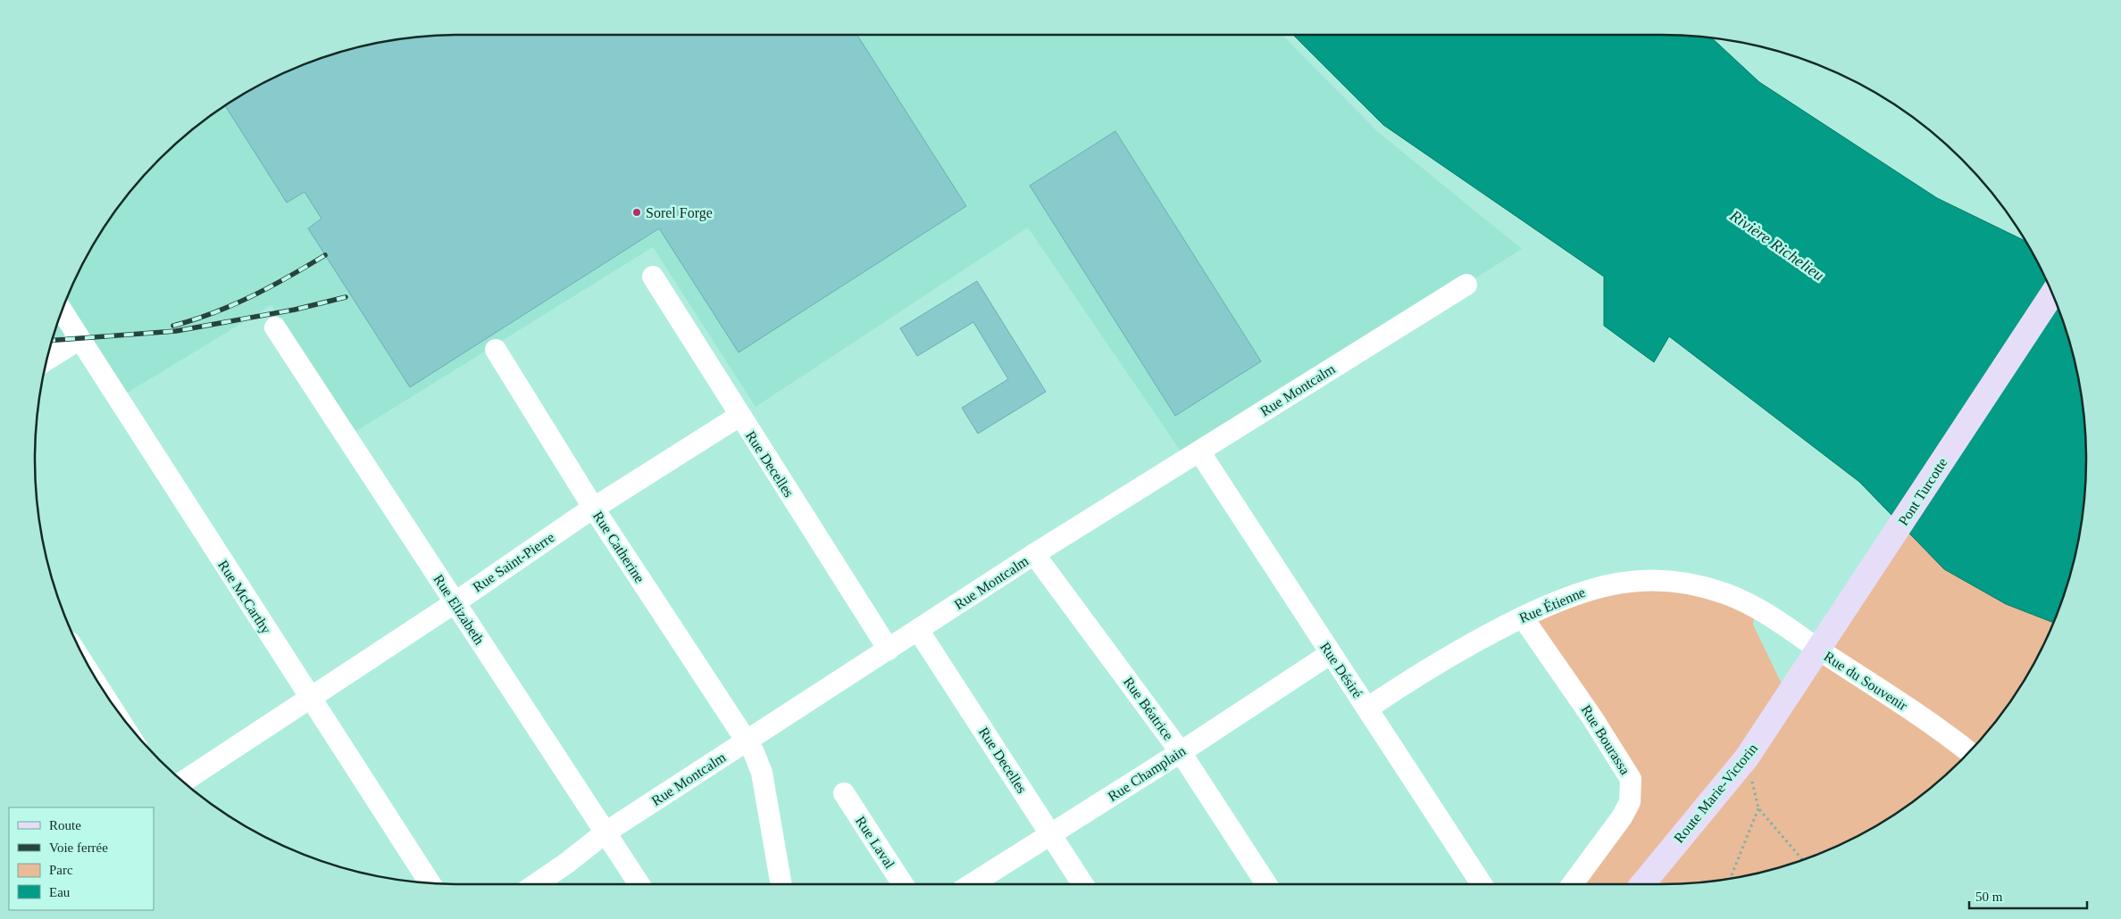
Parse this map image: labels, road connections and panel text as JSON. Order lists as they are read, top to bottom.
{
  "streets": {
    "main road": ["Pont Turcotte", "Route Marie-Victorin"],
    "street": [
      "Rue Montcalm",
      "Rue Decelles",
      "Rue Catherine",
      "Rue Saint-Pierre",
      "Rue McCarthy",
      "Rue Étienne",
      "Rue Elizabeth",
      "Rue Désiré",
      "Rue du Souvenir",
      "Rue Béatrice",
      "Rue Bourassa",
      "Rue Champlain",
      "Rue Laval"
    ]
  },
  "crossings": [
    ["Rue Montcalm", "Rue Decelles"],
    ["Rue Montcalm", "Rue Catherine"],
    ["Rue Montcalm", "Rue Elizabeth"],
    ["Rue Montcalm", "Rue Désiré"],
    ["Rue Montcalm", "Rue Béatrice"],
    ["Rue Decelles", "Rue Saint-Pierre"],
    ["Rue Decelles", "Rue Champlain"],
    ["Pont Turcotte", "Route Marie-Victorin"],
    ["Rue Catherine", "Rue Saint-Pierre"],
    ["Rue Saint-Pierre", "Rue McCarthy"],
    ["Rue Saint-Pierre", "Rue Elizabeth"],
    ["Rue Étienne", "Rue Désiré"],
    ["Rue Étienne", "Rue du Souvenir"],
    ["Rue Étienne", "Rue Bourassa"],
    ["Rue Désiré", "Rue Champlain"],
    ["Rue Béatrice", "Rue Champlain"]
  ],
  "water": ["Rivière Richelieu"],
  "places": ["Sorel Forge"],
  "legend": [
    "Route",
    "Voie ferrée",
    "Parc",
    "Eau"
  ],
  "scale_bar": "50 m"
}
